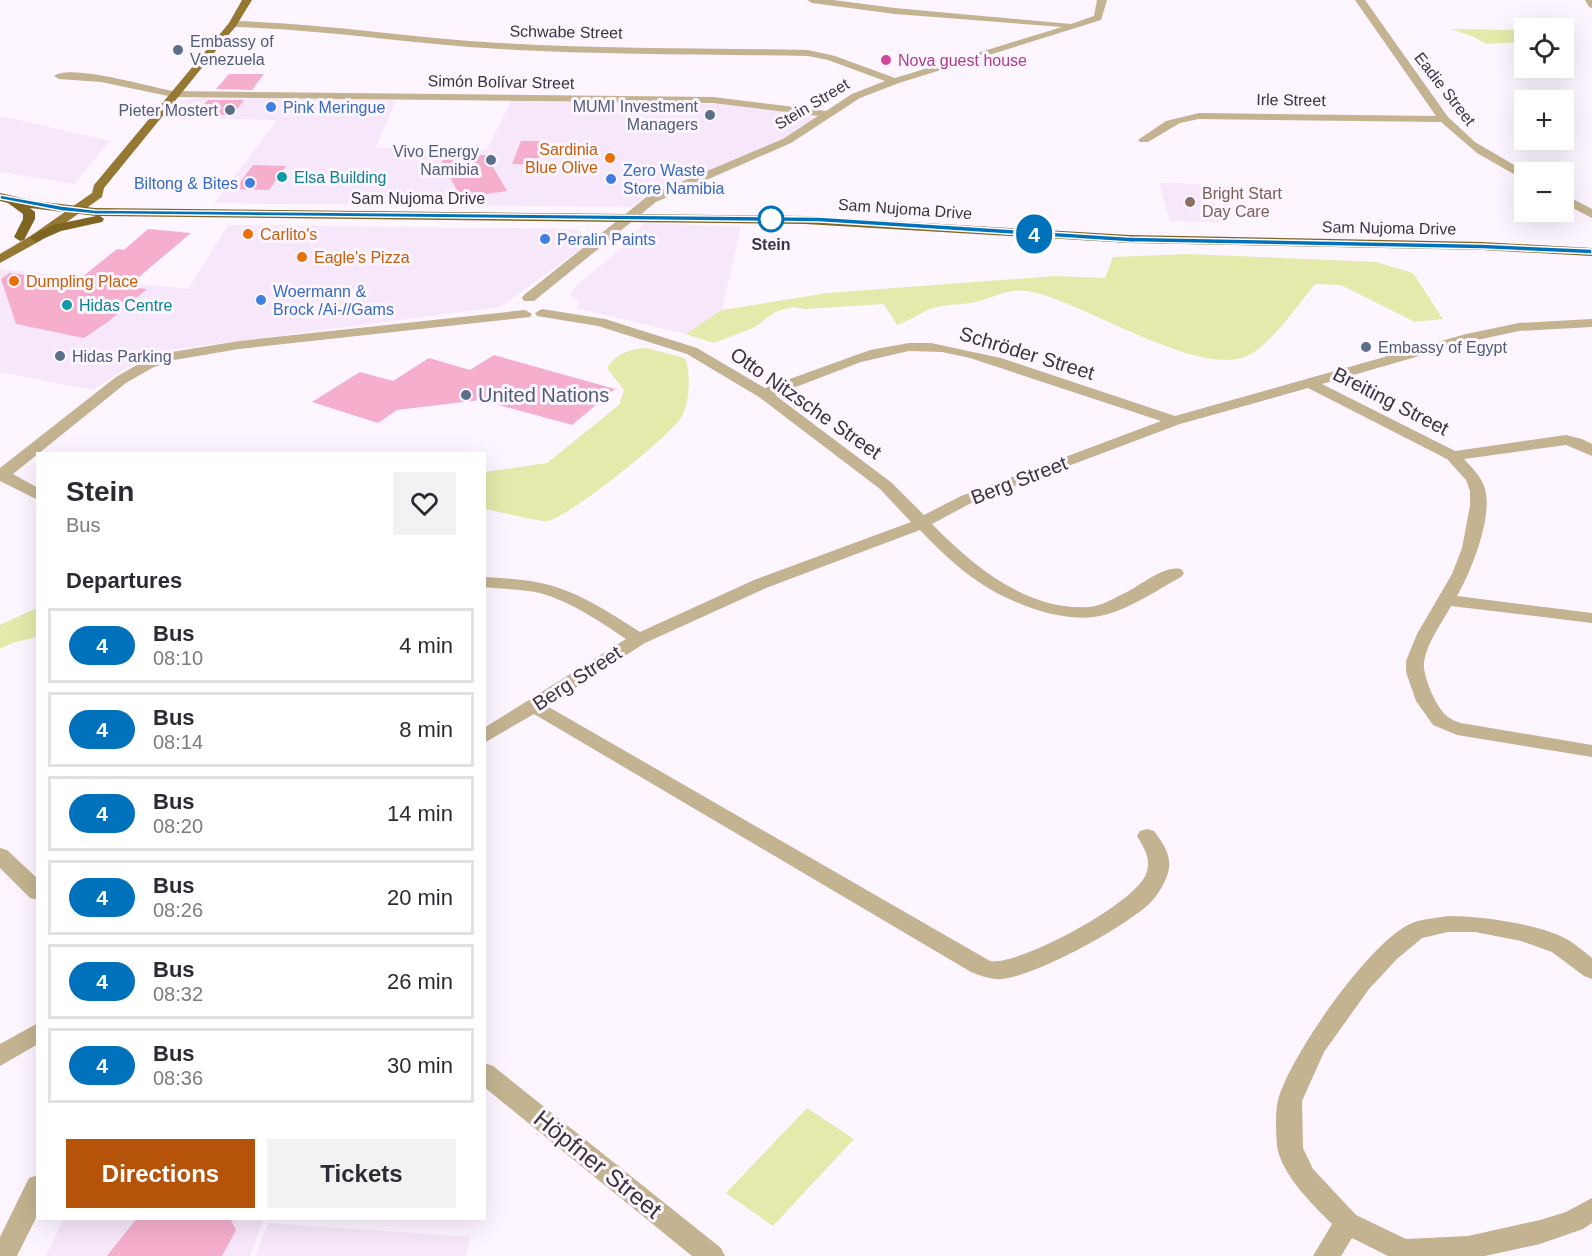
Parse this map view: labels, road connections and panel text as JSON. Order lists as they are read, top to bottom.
{
  "streets": {
    "highway": ["Sam Nujoma Drive"],
    "street": [
      "Schwabe Street",
      "Simón Bolívar Street",
      "Eadie Street",
      "Irle Street",
      "Stein Street",
      "Schröder Street",
      "Breiting Street",
      "Otto Nitzsche Street",
      "Berg Street",
      "Höpfner Street"
    ]
  },
  "crossings": [
    ["Schwabe Street", "Stein Street"],
    ["Simón Bolívar Street", "Stein Street"],
    ["Eadie Street", "Irle Street"],
    ["Stein Street", "Sam Nujoma Drive"],
    ["Schröder Street", "Otto Nitzsche Street"],
    ["Schröder Street", "Berg Street"],
    ["Breiting Street", "Berg Street"],
    ["Otto Nitzsche Street", "Berg Street"]
  ],
  "places": [
    "Embassy of Venezuela",
    "Nova guest house",
    "Pink Meringue",
    "Pieter Mostert",
    "MUMI Investment Managers",
    "Sardinia Blue Olive",
    "Vivo Energy Namibia",
    "Elsa Building",
    "Zero Waste Store Namibia",
    "Biltong & Bites",
    "Bright Start Day Care",
    "Stein",
    "Carlito's",
    "Peralin Paints",
    "Eagle's Pizza",
    "Dumpling Place",
    "Woermann & Brock /Ai-//Gams",
    "Hidas Centre",
    "Embassy of Egypt",
    "Hidas Parking",
    "United Nations"
  ],
  "lines": ["bus line 4"],
  "page": {
    "on_map": "4",
    "map_buttons": ["+", "−"],
    "heading": [
      ["Stein", "Bus"],
      "Departures"
    ],
    "list": [
      {
        "mark": "4",
        "name": "Bus",
        "note": "08:10",
        "value": "4 min"
      },
      {
        "mark": "4",
        "name": "Bus",
        "note": "08:14",
        "value": "8 min"
      },
      {
        "mark": "4",
        "name": "Bus",
        "note": "08:20",
        "value": "14 min"
      },
      {
        "mark": "4",
        "name": "Bus",
        "note": "08:26",
        "value": "20 min"
      },
      {
        "mark": "4",
        "name": "Bus",
        "note": "08:32",
        "value": "26 min"
      },
      {
        "mark": "4",
        "name": "Bus",
        "note": "08:36",
        "value": "30 min"
      }
    ],
    "buttons": ["Directions", "Tickets"]
  }
}
